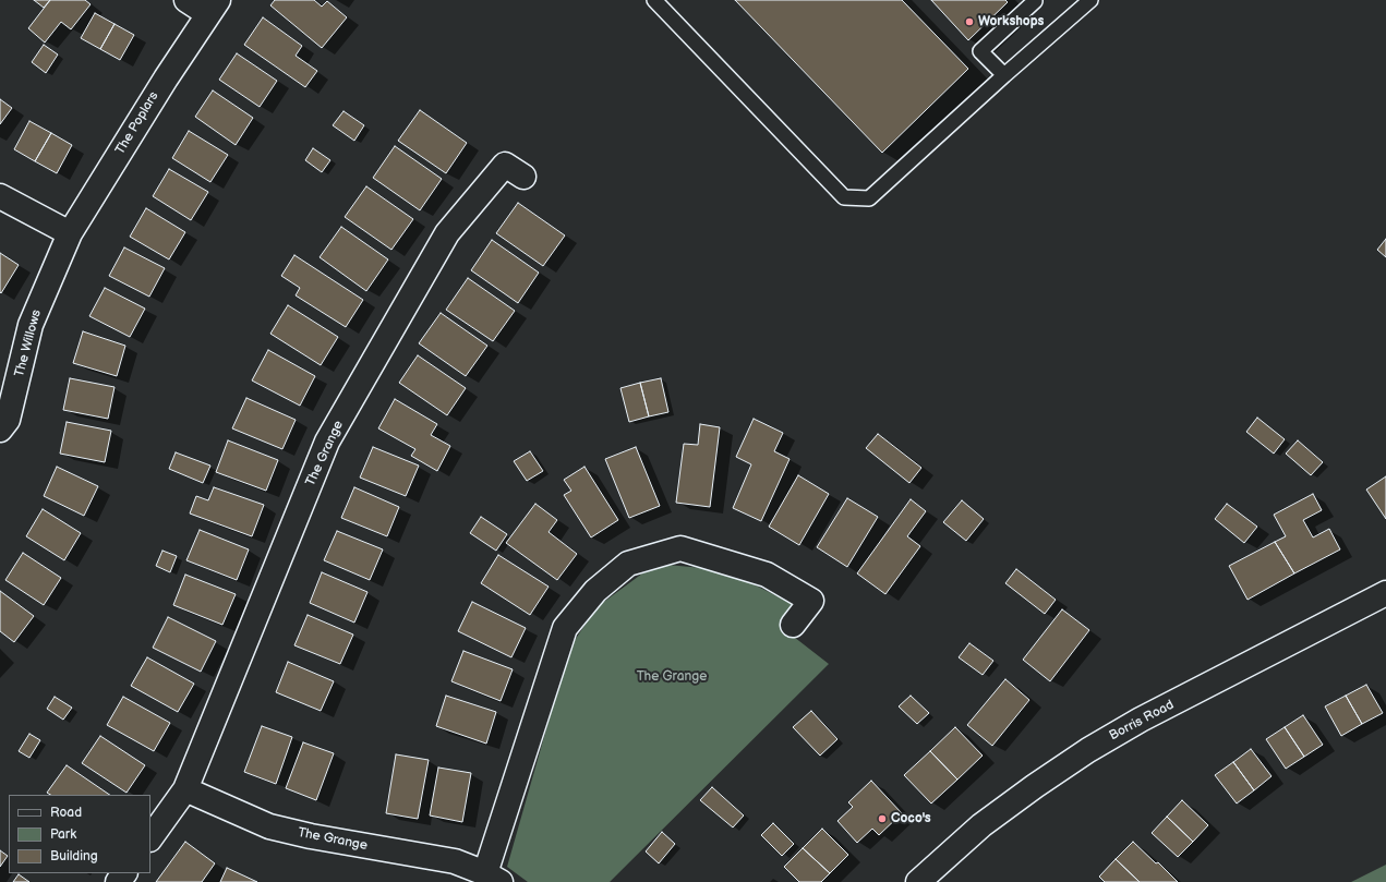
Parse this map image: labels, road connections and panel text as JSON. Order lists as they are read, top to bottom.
{
  "streets": {
    "street": [
      "The Poplars",
      "The Willows",
      "The Grange",
      "Borris Road"
    ]
  },
  "crossings": [
    ["The Poplars", "The Willows"]
  ],
  "parks": ["The Grange"],
  "places": ["Workshops", "Coco's"],
  "legend": ["Road", "Park", "Building"]
}
